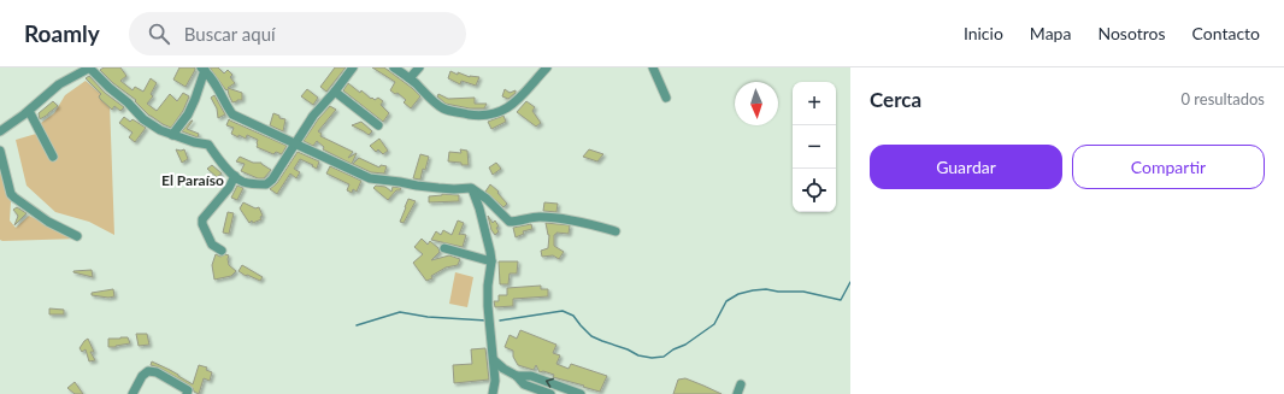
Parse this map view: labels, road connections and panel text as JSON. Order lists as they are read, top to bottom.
{
  "districts": ["El Paraíso"],
  "north": "bottom",
  "page": {
    "header": "Roamly",
    "search": "Buscar aquí",
    "nav": [
      "Inicio",
      "Mapa",
      "Nosotros",
      "Contacto"
    ],
    "heading": ["Cerca", "0 resultados"],
    "map_buttons": ["+", "−"],
    "buttons": ["Guardar", "Compartir"]
  }
}
